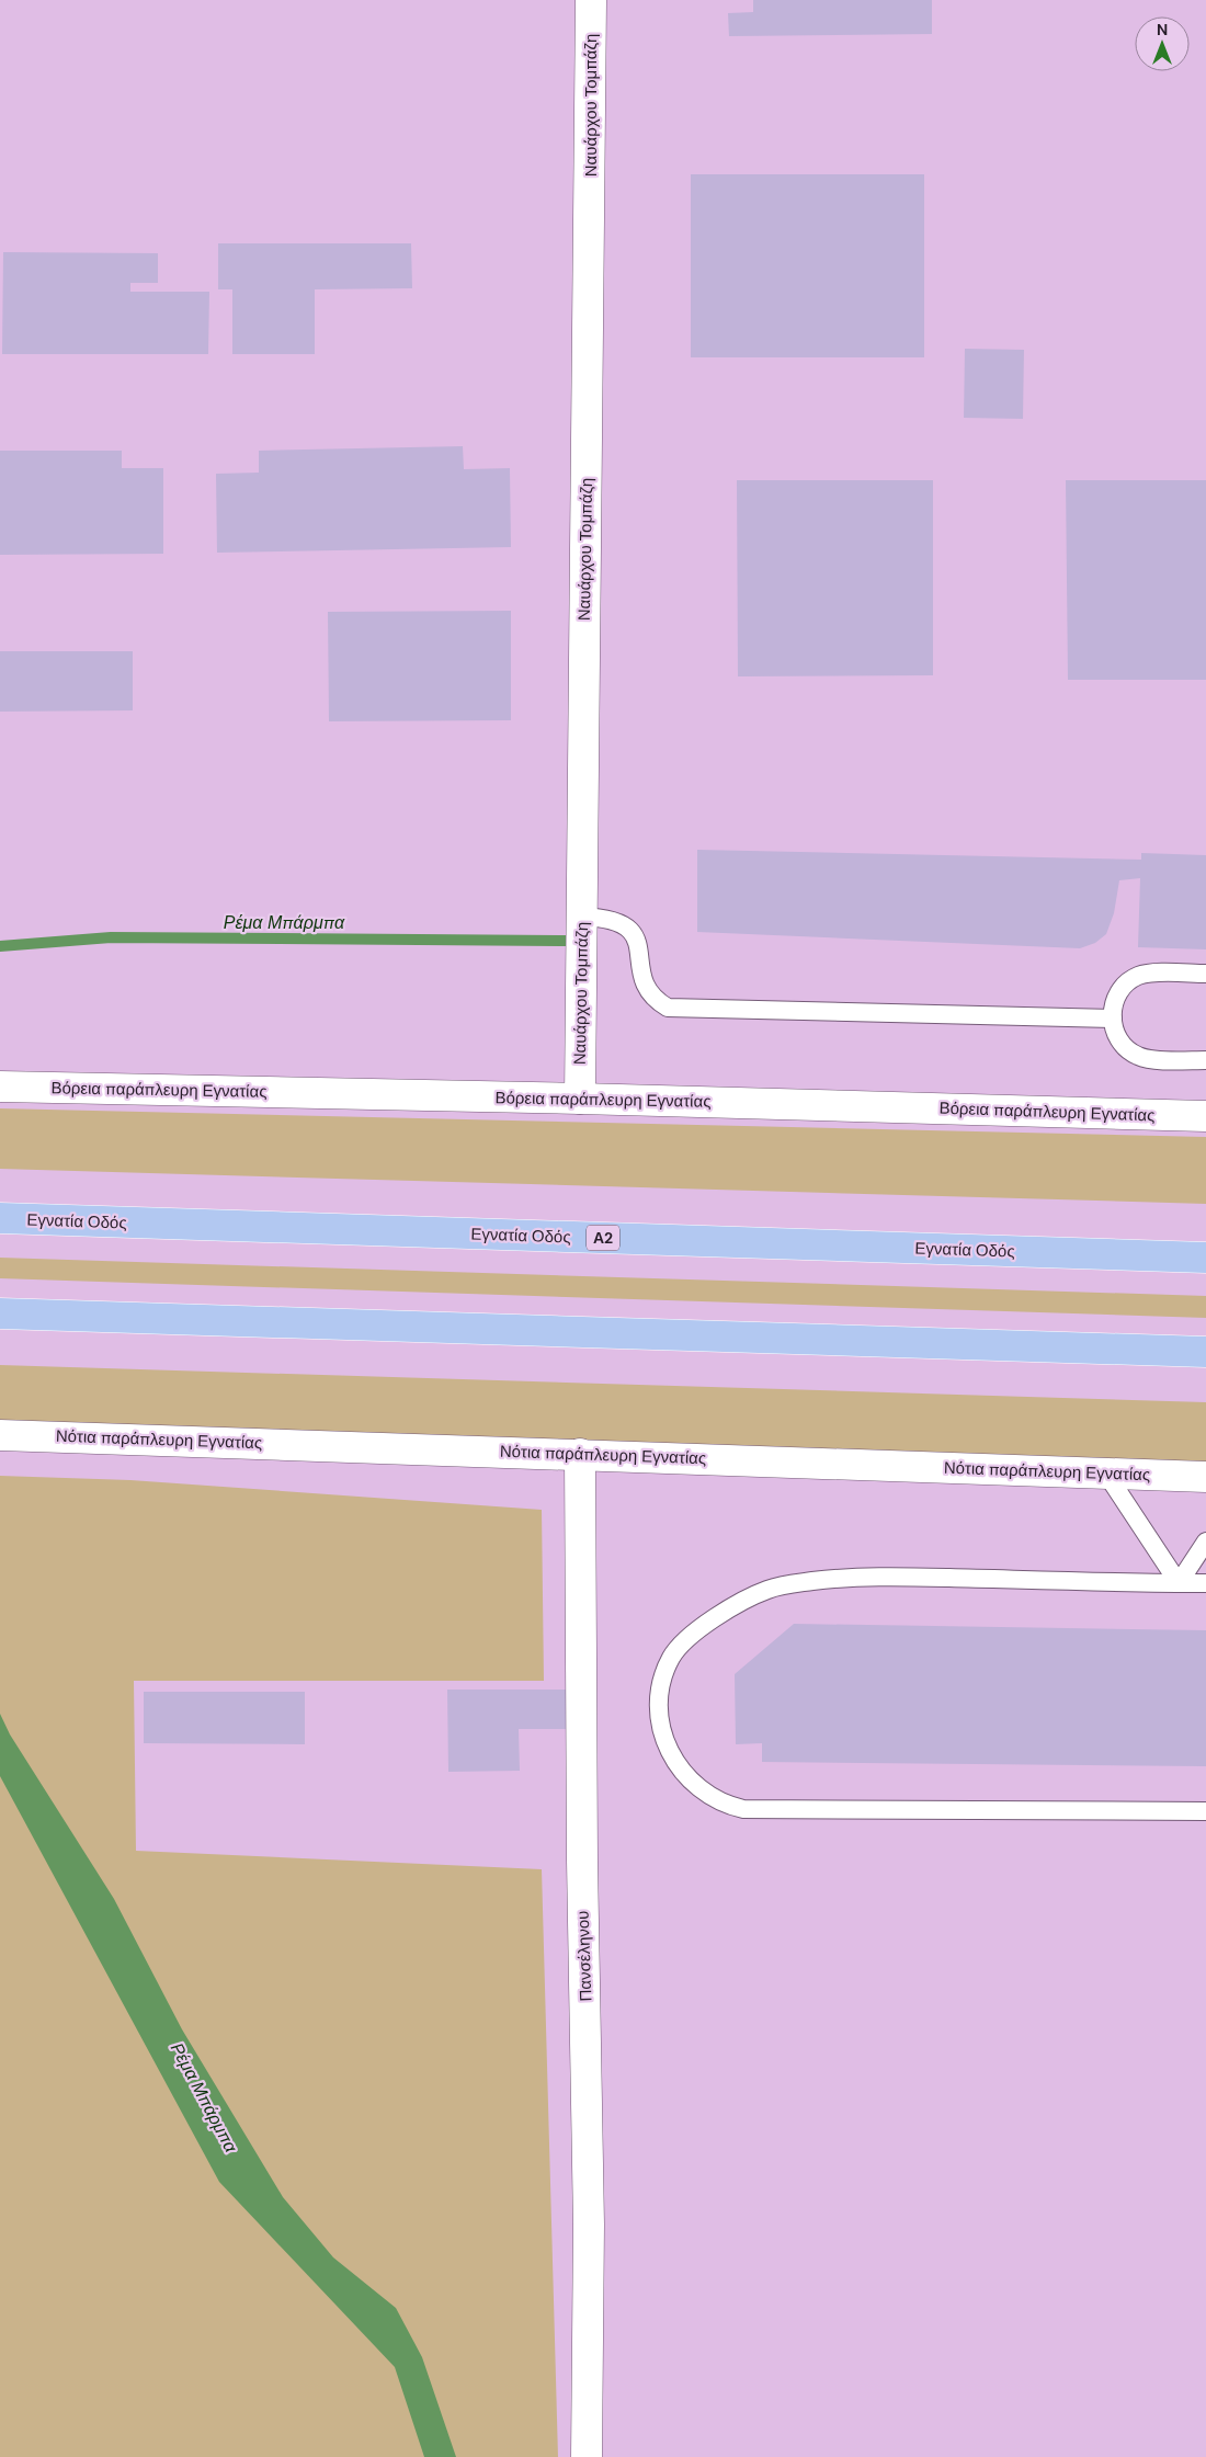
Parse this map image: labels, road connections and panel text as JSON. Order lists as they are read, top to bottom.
{
  "streets": {
    "highway": ["Εγνατία Οδός", "Α2"],
    "street": [
      "Ναυάρχου Τομπάζη",
      "Βόρεια παράπλευρη Εγνατίας",
      "Νότια παράπλευρη Εγνατίας",
      "Πανσέληνου"
    ]
  },
  "crossings": [
    ["Ναυάρχου Τομπάζη", "Βόρεια παράπλευρη Εγνατίας"],
    ["Νότια παράπλευρη Εγνατίας", "Πανσέληνου"]
  ],
  "water": ["Ρέμα Μπάρμπα"],
  "north": "top"
}
